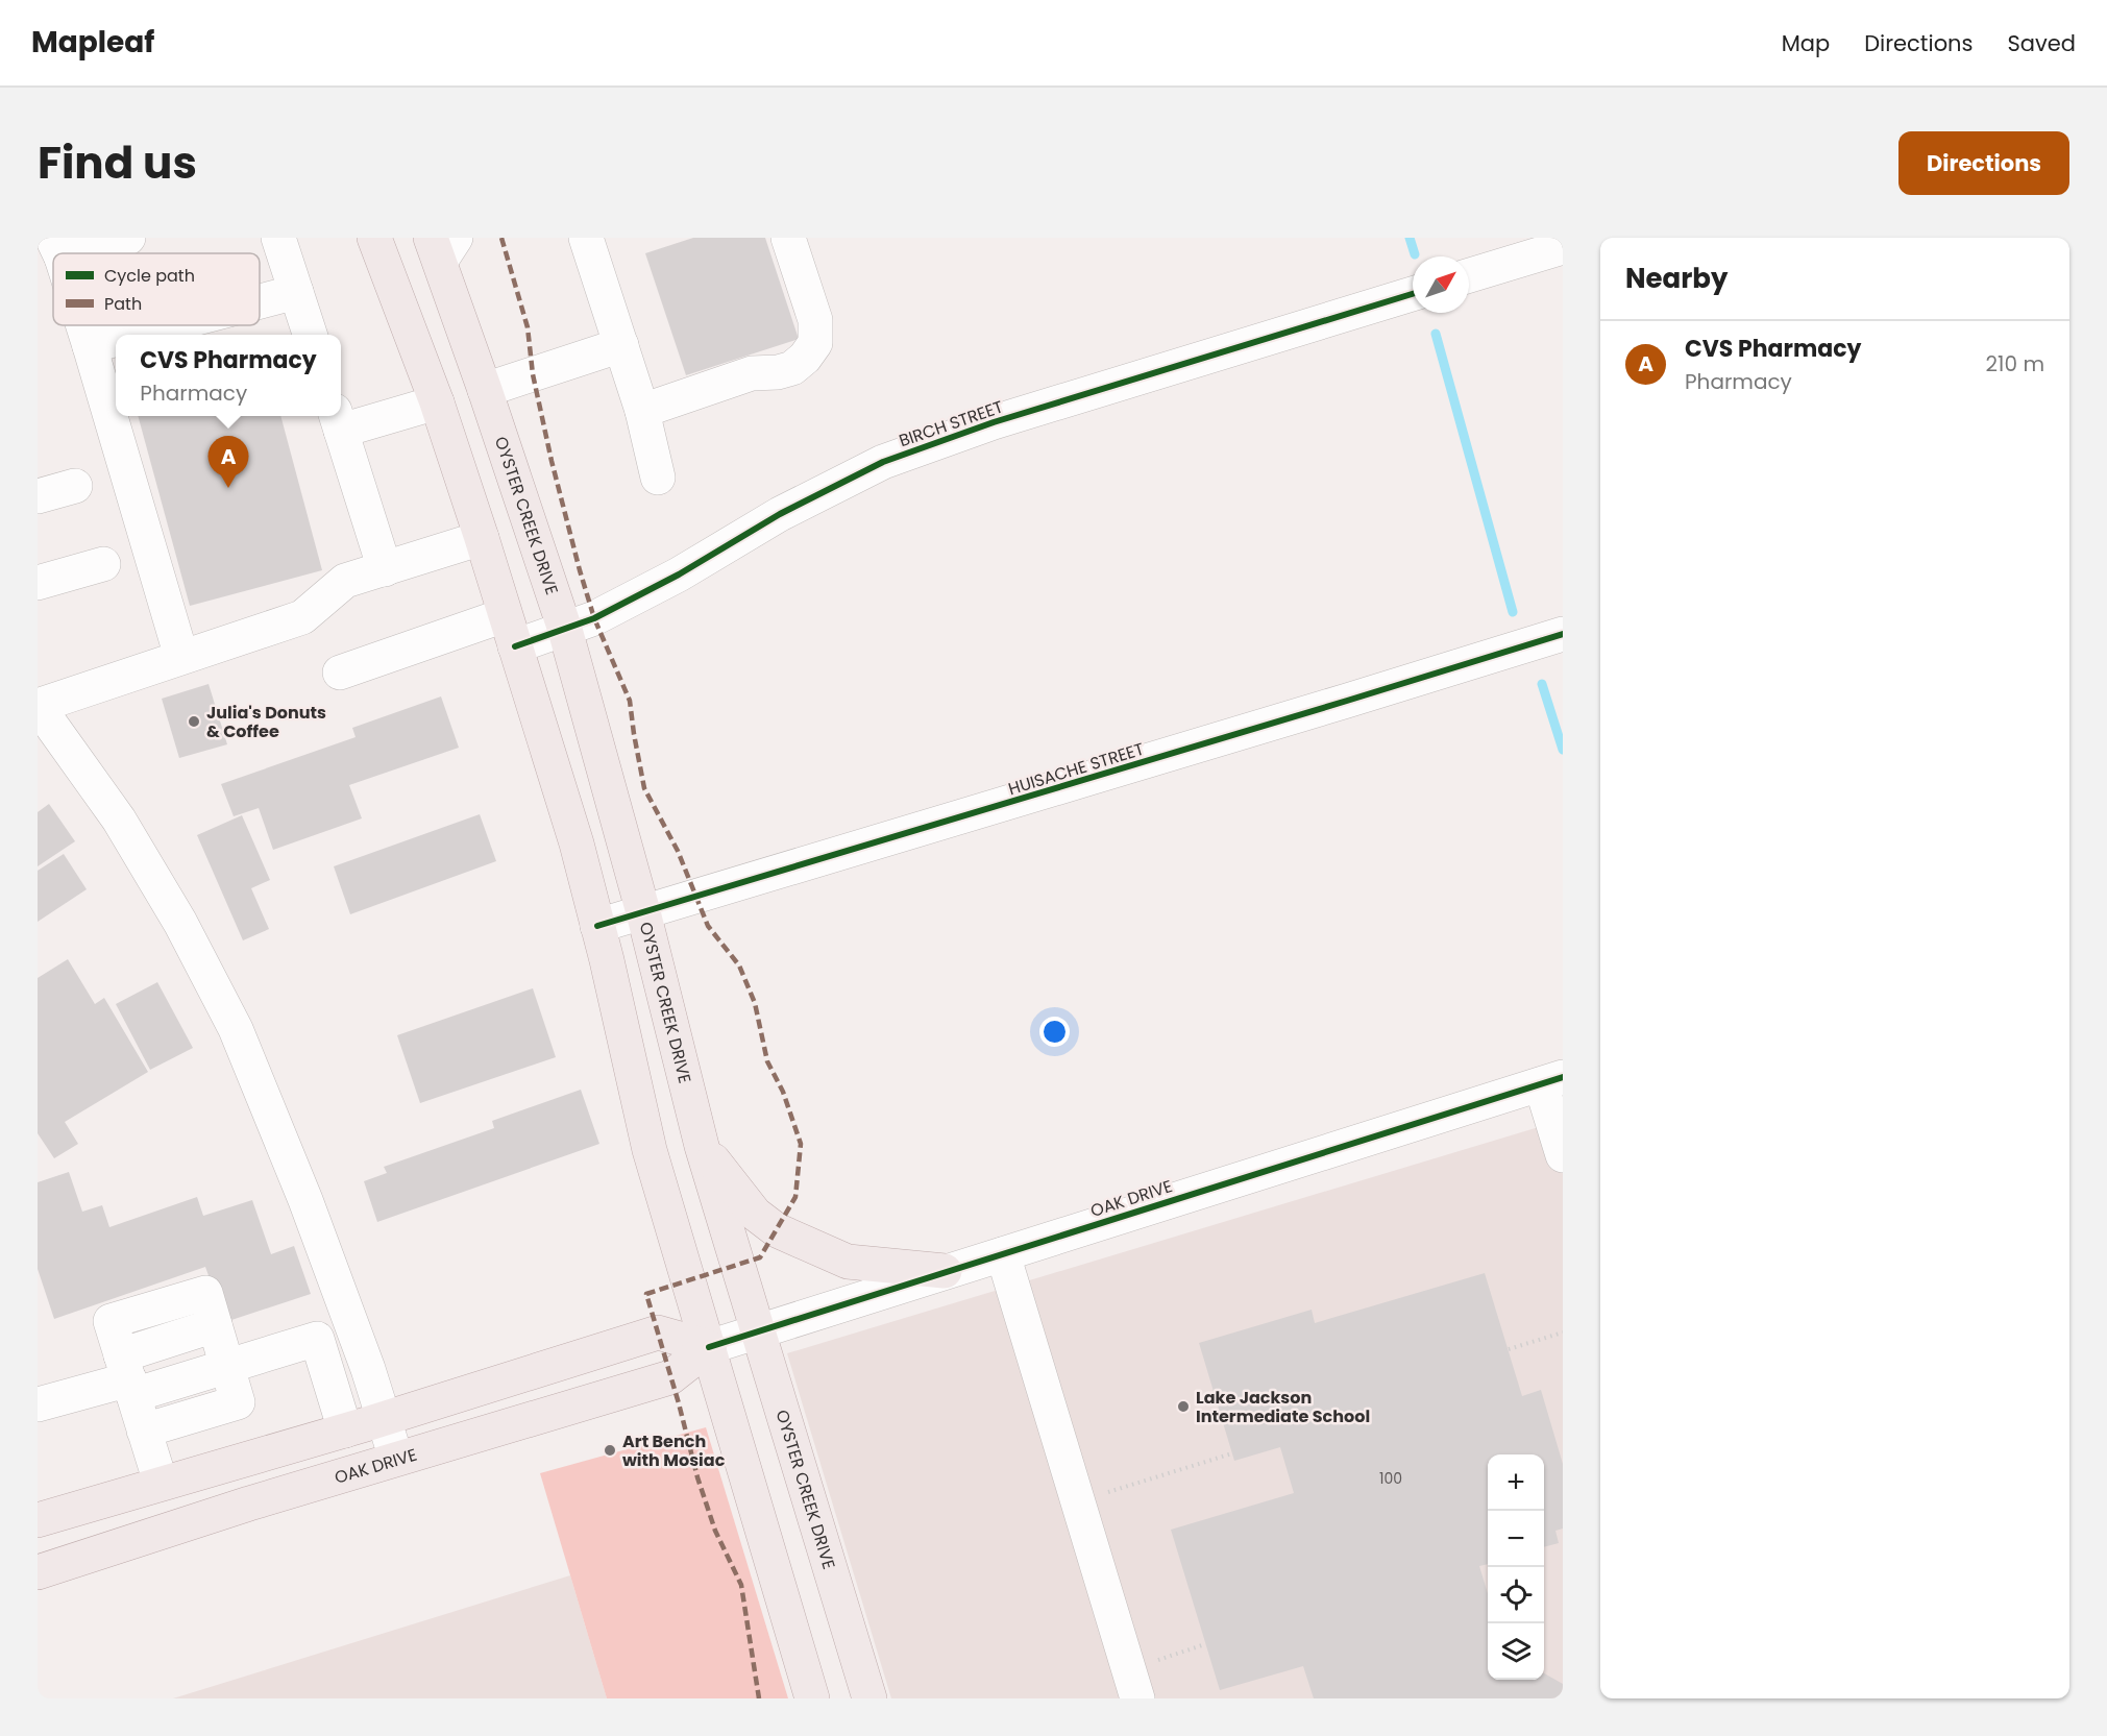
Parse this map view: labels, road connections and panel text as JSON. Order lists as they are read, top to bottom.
{
  "streets": {
    "main road": ["OYSTER CREEK DRIVE", "OAK DRIVE"],
    "street": ["BIRCH STREET", "HUISACHE STREET"]
  },
  "crossings": [
    ["BIRCH STREET", "OYSTER CREEK DRIVE"],
    ["OYSTER CREEK DRIVE", "HUISACHE STREET"],
    ["OYSTER CREEK DRIVE", "OAK DRIVE"]
  ],
  "places": ["Julia's Donuts & Coffee", "Lake Jackson Intermediate School", "Art Bench with Mosiac"],
  "house_numbers": ["100"],
  "legend": ["Cycle path", "Path"],
  "north": "top right",
  "page": {
    "header": "Mapleaf",
    "nav": ["Map", "Directions", "Saved"],
    "title": "Find us",
    "buttons": "Directions",
    "heading": "Nearby",
    "list": [
      {
        "mark": "A",
        "name": "CVS Pharmacy",
        "note": "Pharmacy",
        "value": "210 m"
      }
    ],
    "popup": ["CVS Pharmacy", "Pharmacy"],
    "pins": "A",
    "map_buttons": ["+", "−"]
  }
}
